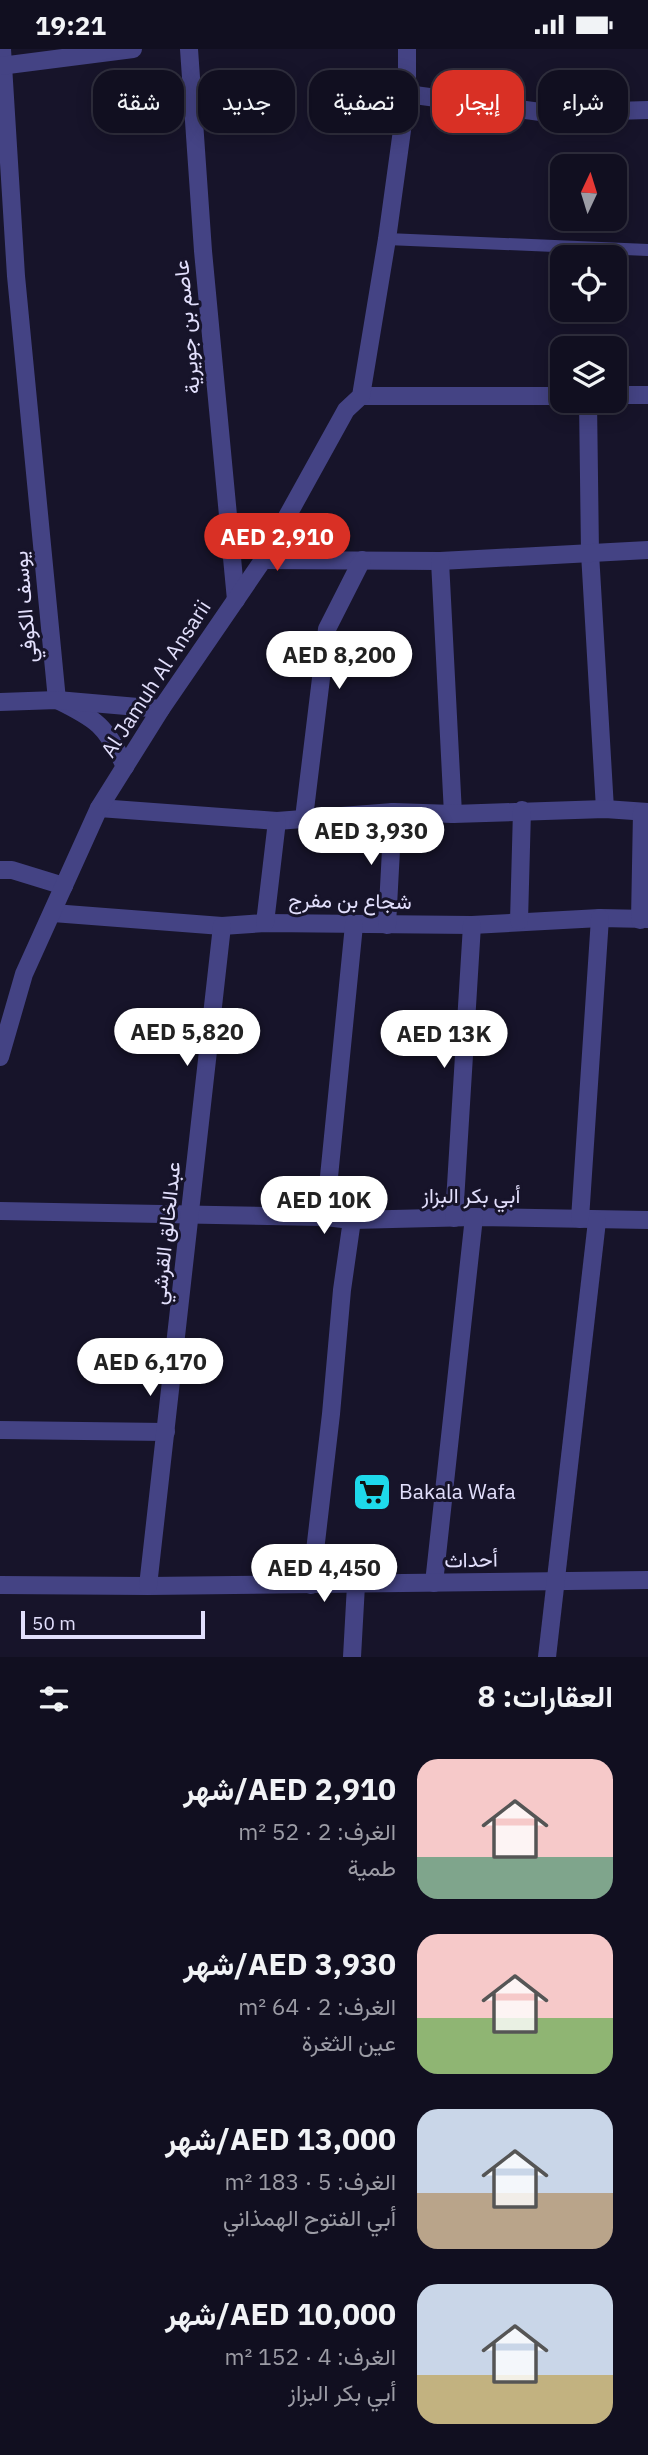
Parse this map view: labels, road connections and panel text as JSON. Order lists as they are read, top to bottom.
{
  "streets": {
    "street": [
      "عاصم بن جويرية",
      "يوسف الكوفي",
      "Al Jamuh Al Ansarii",
      "شجاع بن مفرج",
      "أبي بكر البزاز",
      "عبدالخالق القرشي",
      "أحداث"
    ]
  },
  "crossings": [
    ["عاصم بن جويرية", "Al Jamuh Al Ansarii"],
    ["Al Jamuh Al Ansarii", "شجاع بن مفرج"],
    ["شجاع بن مفرج", "عبدالخالق القرشي"],
    ["أبي بكر البزاز", "عبدالخالق القرشي"],
    ["عبدالخالق القرشي", "أحداث"]
  ],
  "places": {
    "supermarket": ["Bakala Wafa"]
  },
  "scale_bar": "50 m",
  "north": "top",
  "page": {
    "status": "19:21",
    "chip": [
      "شراء",
      "إيجار",
      "تصفية",
      "جديد",
      "شقة"
    ],
    "price": [
      "AED 2,910",
      "AED 8,200",
      "AED 3,930",
      "AED 5,820",
      "AED 13K",
      "AED 10K",
      "AED 6,170",
      "AED 4,450"
    ],
    "scale": "50 m",
    "heading": "العقارات: 8",
    "list": [
      {
        "name": "AED 2,910/شهر",
        "note": "الغرف: 2 · 52 m² · طمية"
      },
      {
        "name": "AED 3,930/شهر",
        "note": "الغرف: 2 · 64 m² · عين الثغرة"
      },
      {
        "name": "AED 13,000/شهر",
        "note": "الغرف: 5 · 183 m² · أبي الفتوح الهمذاني"
      },
      {
        "name": "AED 10,000/شهر",
        "note": "الغرف: 4 · 152 m² · أبي بكر البزاز"
      }
    ]
  }
}
